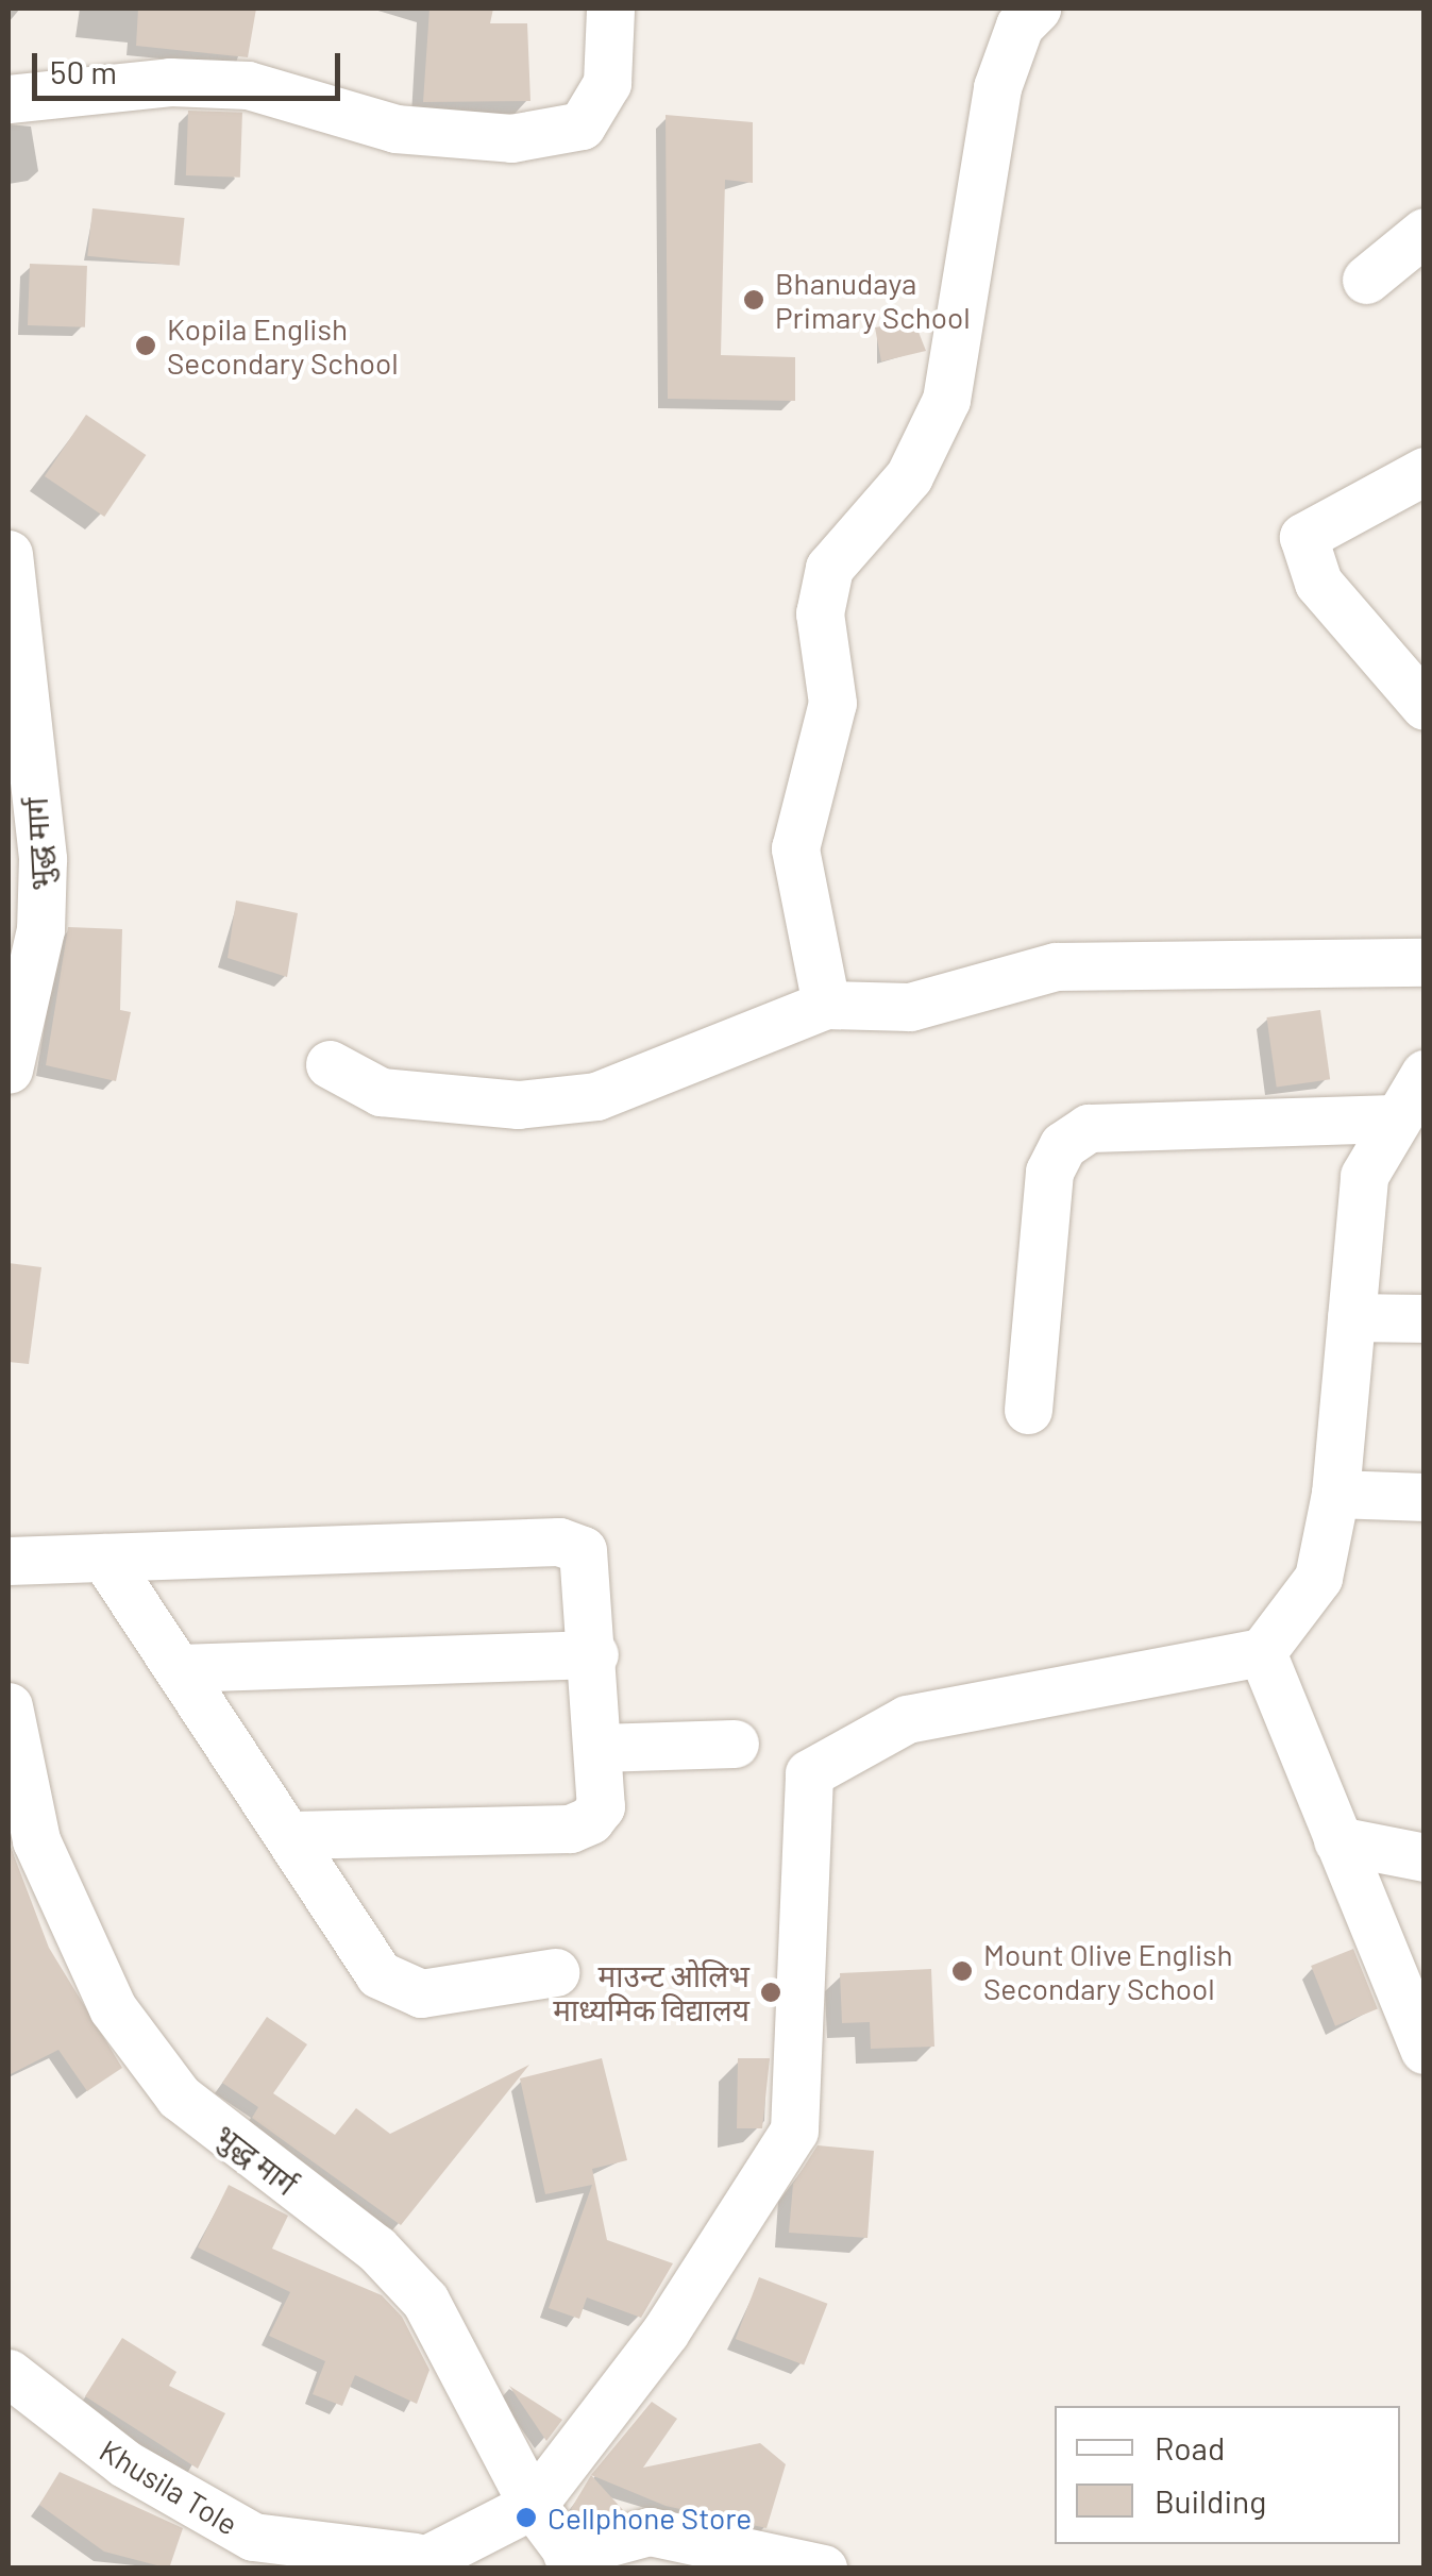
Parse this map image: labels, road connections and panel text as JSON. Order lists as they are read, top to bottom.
{
  "streets": {
    "street": ["भुद्ध मार्ग", "Khusila Tole"]
  },
  "places": [
    "Bhanudaya Primary School",
    "Kopila English Secondary School",
    "Mount Olive English Secondary School",
    "माउन्ट ओलिभ माध्यमिक विद्यालय",
    "Cellphone Store"
  ],
  "legend": ["Road", "Building"],
  "scale_bar": "50 m"
}
